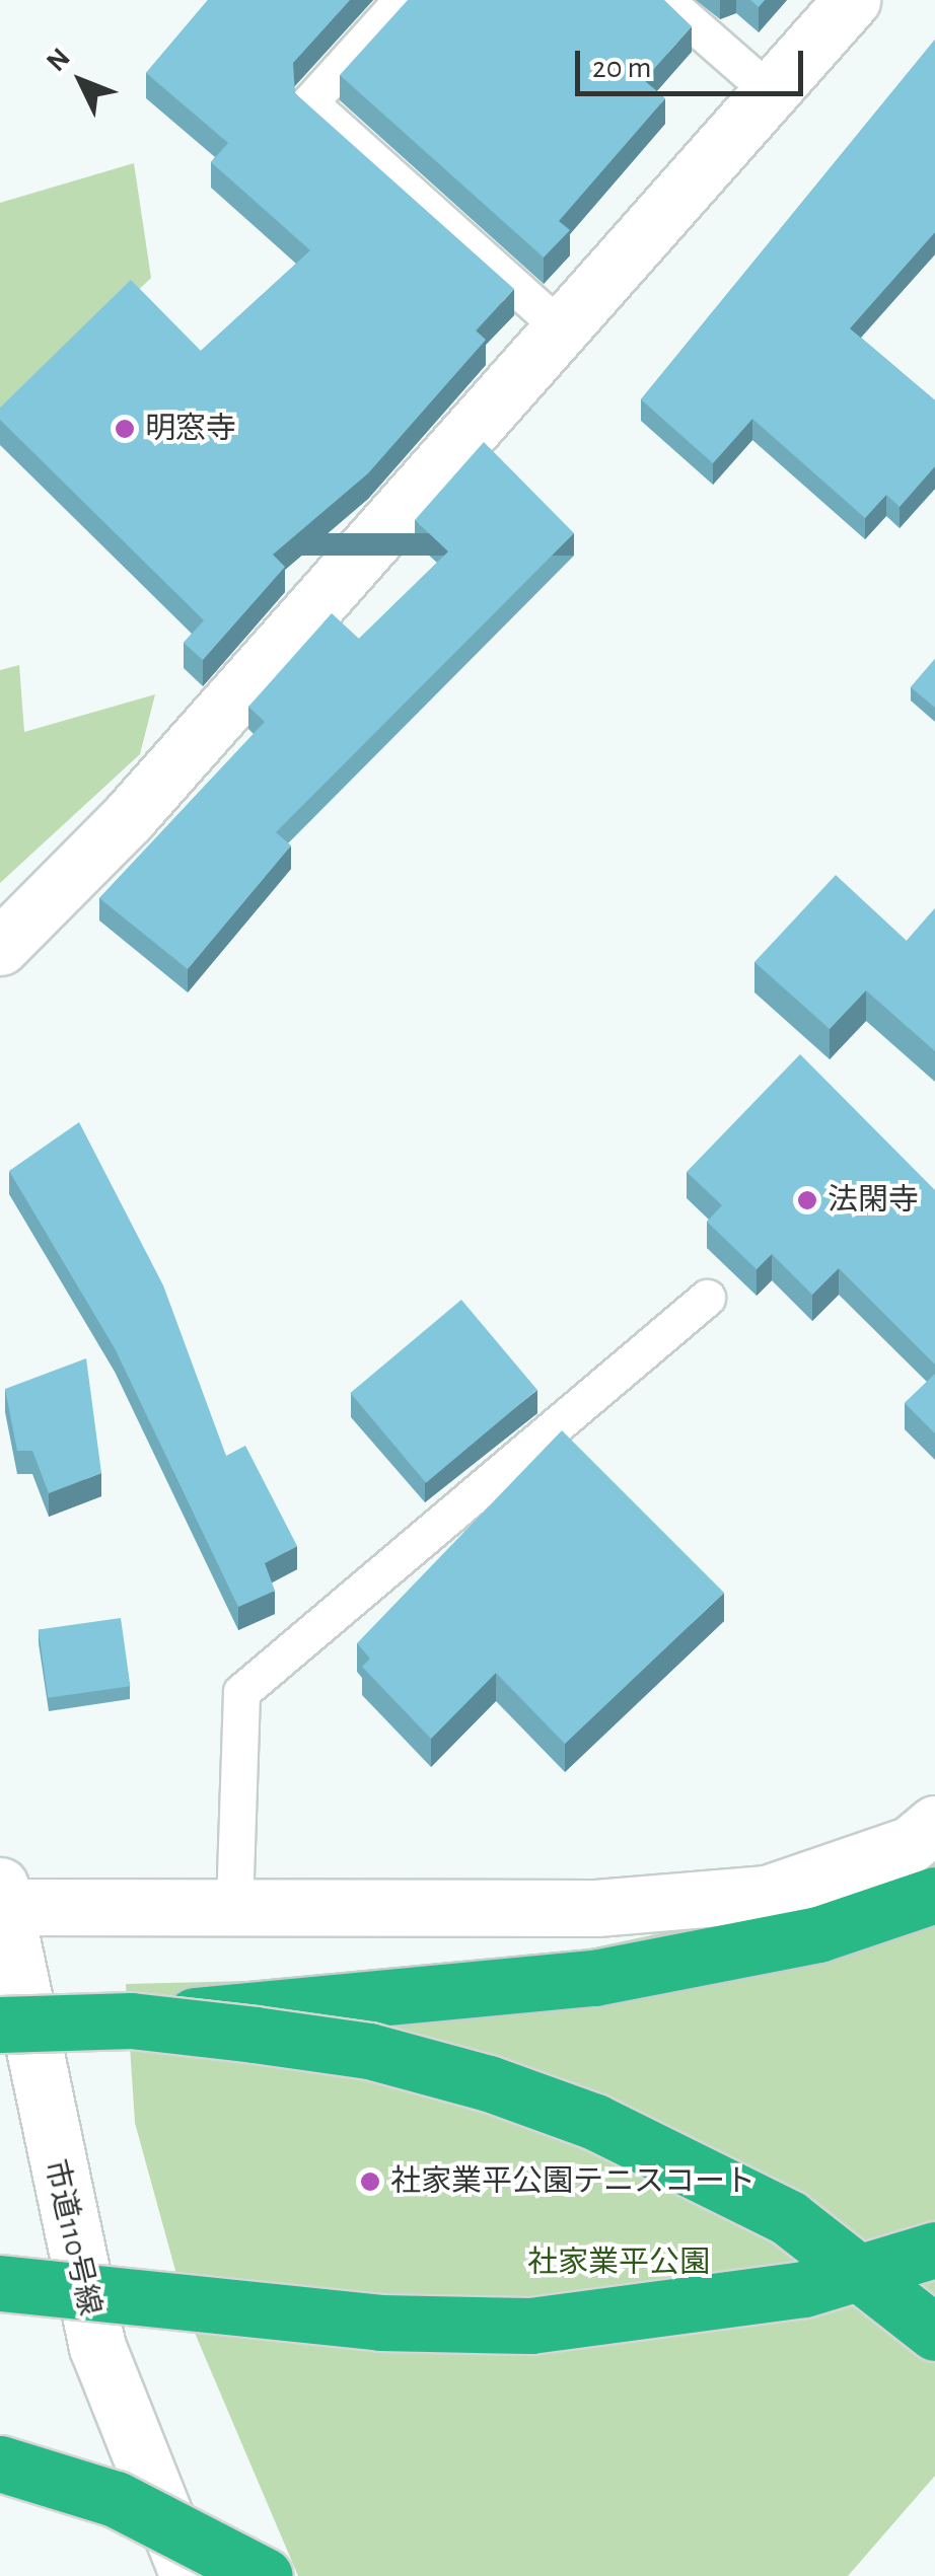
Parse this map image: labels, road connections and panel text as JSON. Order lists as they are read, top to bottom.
{
  "streets": {
    "street": ["市道110号線"]
  },
  "parks": ["社家業平公園"],
  "places": ["明窓寺", "法閑寺", "社家業平公園テニスコート"],
  "scale_bar": "20 m",
  "north": "top left"
}
